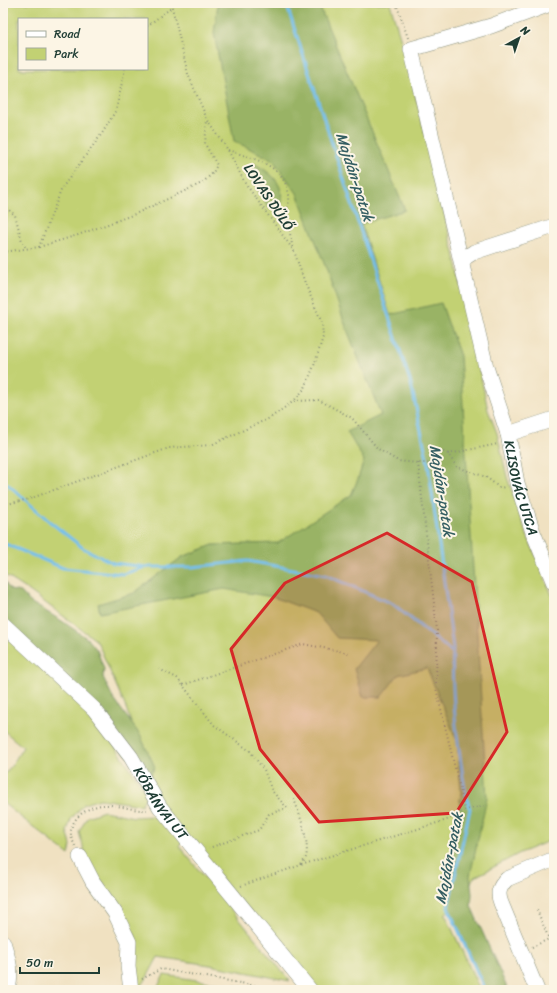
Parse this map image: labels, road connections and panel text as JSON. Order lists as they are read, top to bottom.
{
  "streets": {
    "street": ["KLISOVÁC UTCA", "KŐBÁNYAI ÚT"],
    "path": ["LOVAS DŰLŐ"]
  },
  "water": ["Majdán-patak"],
  "legend": ["Road", "Park"],
  "scale_bar": "50 m",
  "north": "top right"
}
